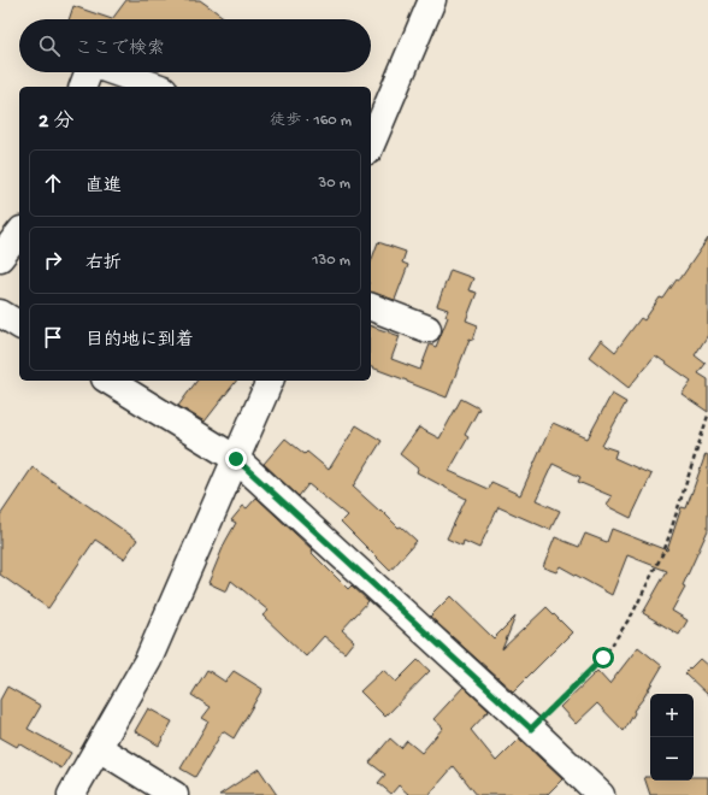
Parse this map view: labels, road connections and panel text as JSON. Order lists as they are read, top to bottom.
{
  "page": {
    "search": "ここで検索",
    "heading": ["2 分", "徒歩 · 160 m"],
    "list": [
      ["直進", "30 m"],
      ["右折", "130 m"],
      "目的地に到着"
    ],
    "map_buttons": ["+", "−"]
  }
}
